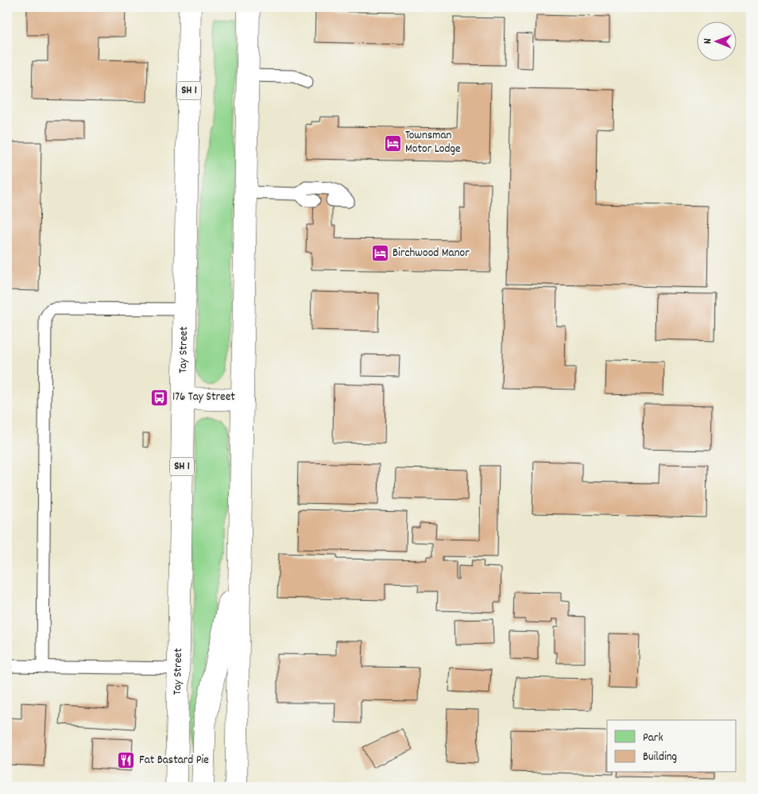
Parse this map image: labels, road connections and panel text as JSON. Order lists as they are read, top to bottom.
{
  "streets": {
    "highway": ["SH 1", "Tay Street"]
  },
  "places": {
    "hotel": ["Townsman Motor Lodge", "Birchwood Manor"],
    "bus stop": ["176 Tay Street"],
    "restaurant": ["Fat Bastard Pie"]
  },
  "legend": ["Park", "Building"],
  "north": "left"
}
